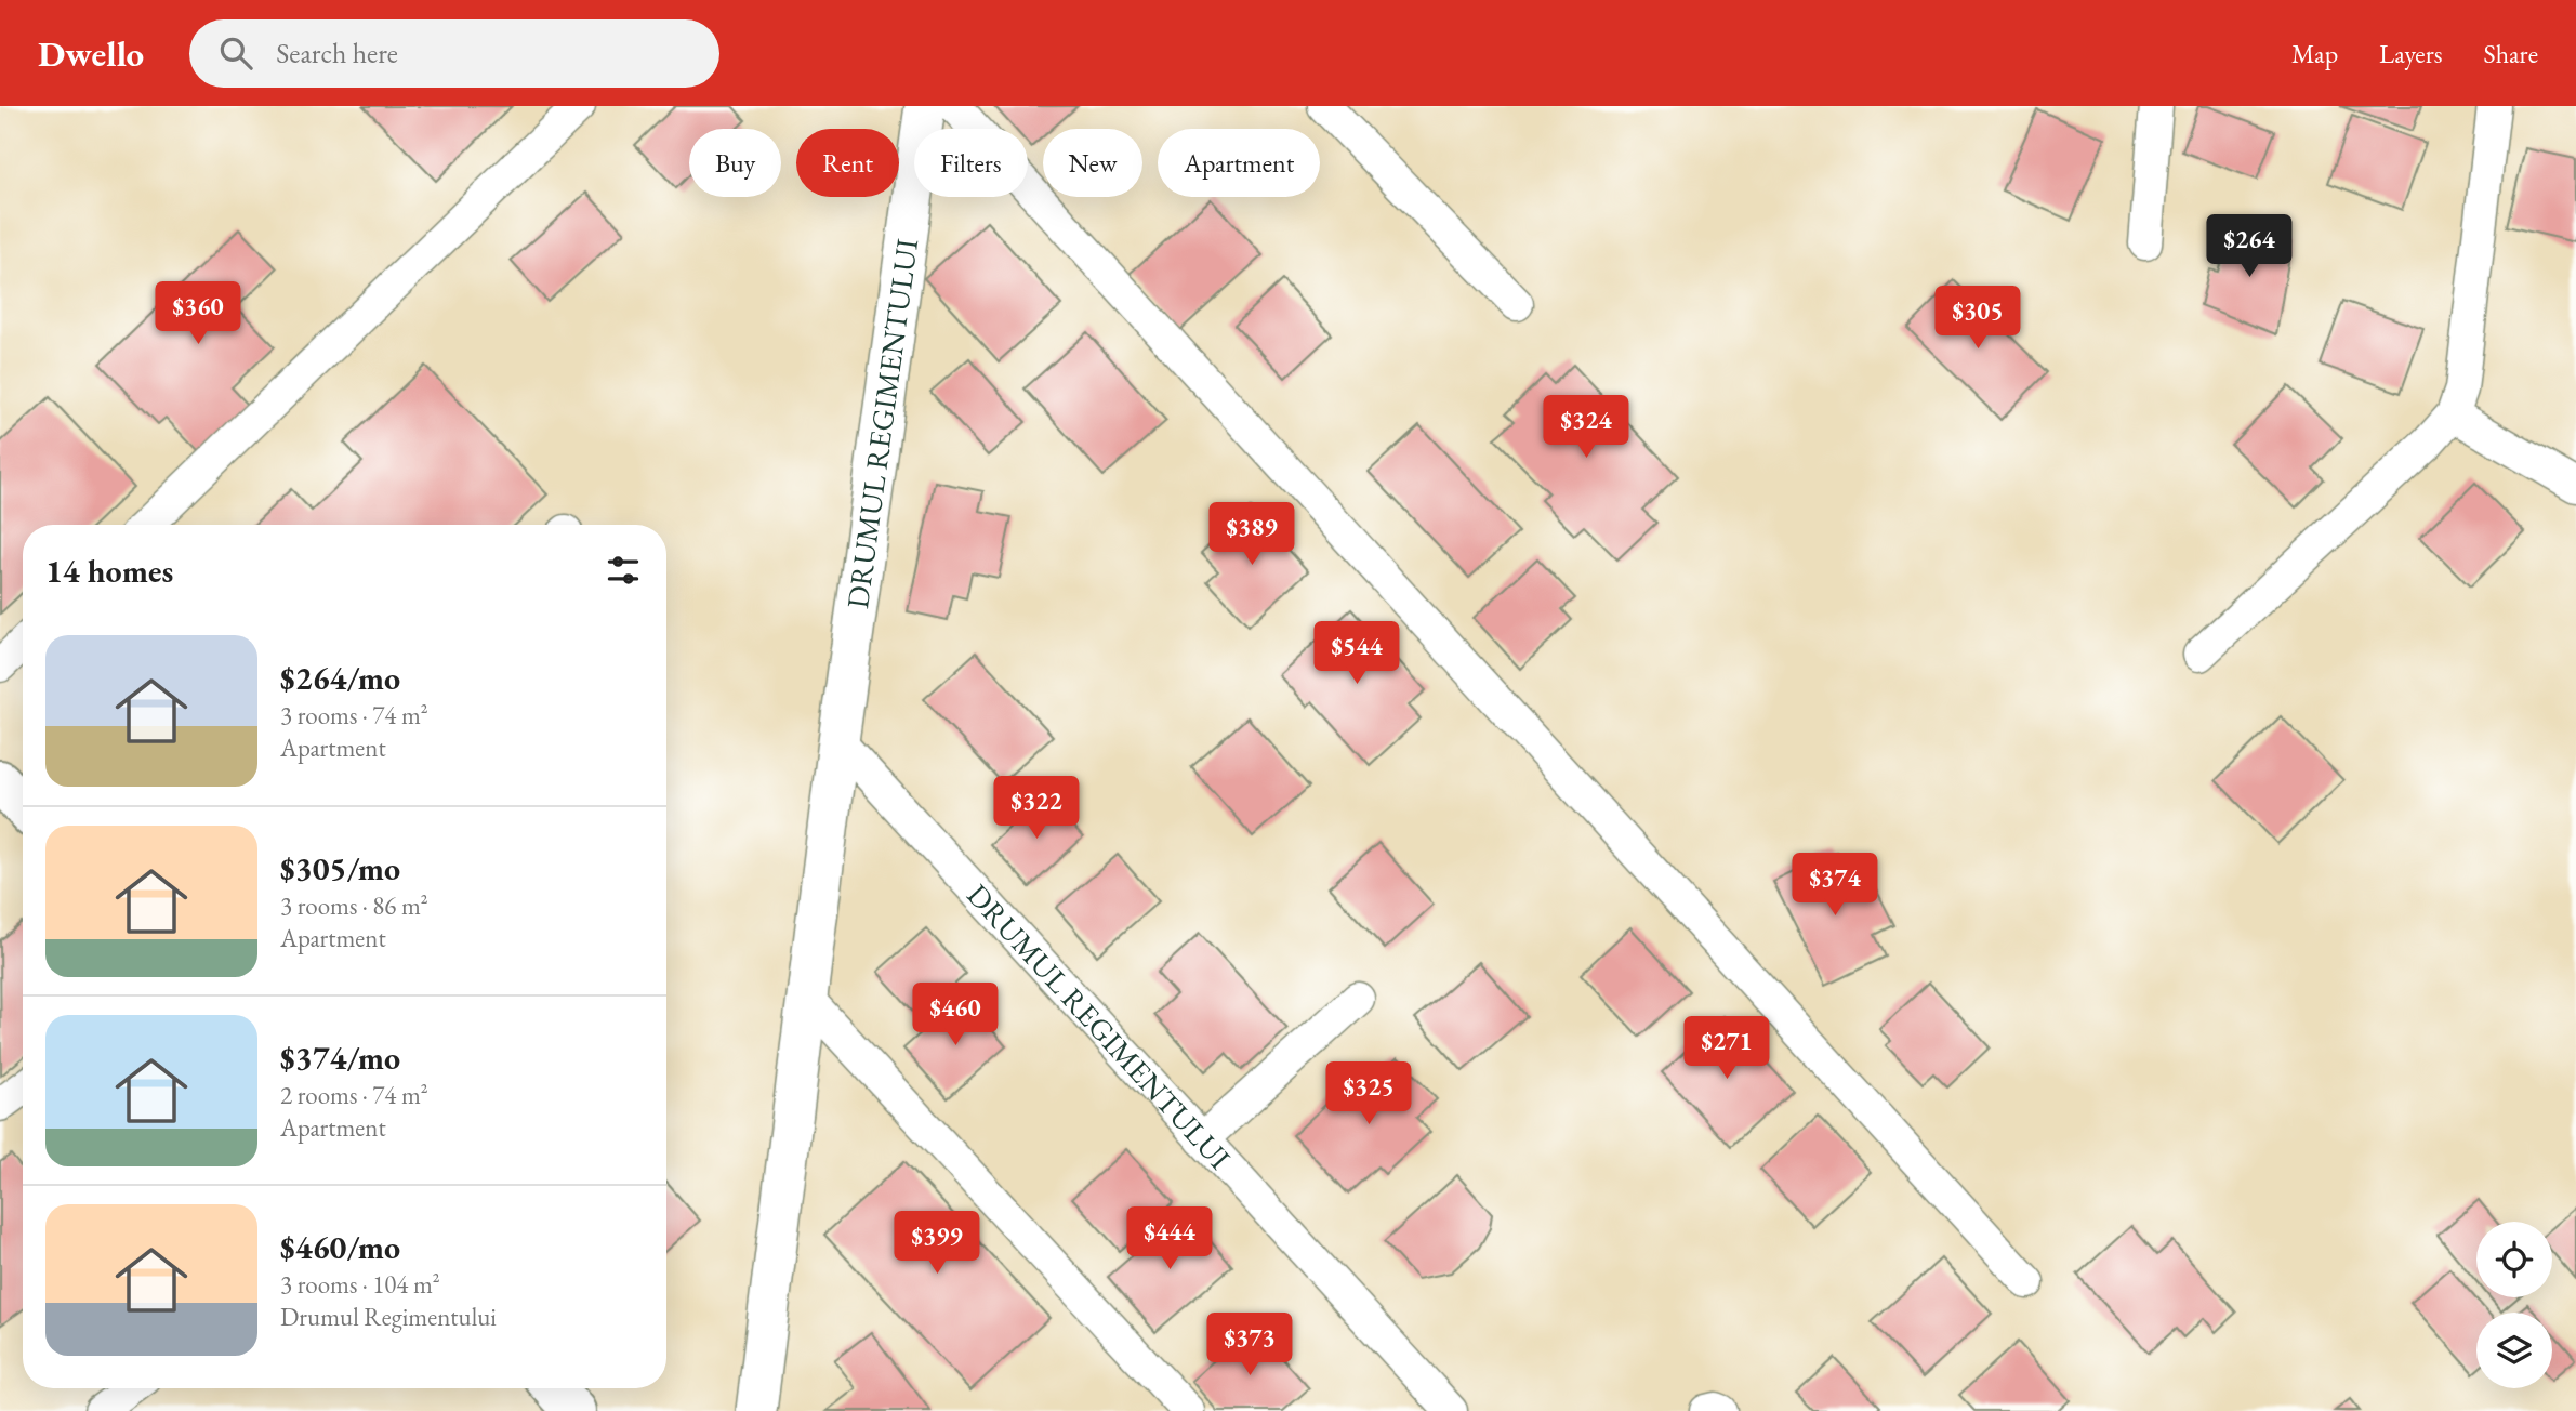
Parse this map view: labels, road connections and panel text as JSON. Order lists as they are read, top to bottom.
{
  "streets": {
    "street": ["DRUMUL REGIMENTULUI"]
  },
  "page": {
    "header": "Dwello",
    "search": "Search here",
    "nav": ["Map", "Layers", "Share"],
    "chip": [
      "Buy",
      "Rent",
      "Filters",
      "New",
      "Apartment"
    ],
    "price": [
      "$264",
      "$360",
      "$305",
      "$324",
      "$389",
      "$544",
      "$322",
      "$374",
      "$460",
      "$271",
      "$325",
      "$444",
      "$399",
      "$373"
    ],
    "heading": "14 homes",
    "list": [
      {
        "name": "$264/mo",
        "note": "3 rooms · 74 m² · Apartment"
      },
      {
        "name": "$305/mo",
        "note": "3 rooms · 86 m² · Apartment"
      },
      {
        "name": "$374/mo",
        "note": "2 rooms · 74 m² · Apartment"
      },
      {
        "name": "$460/mo",
        "note": "3 rooms · 104 m² · Drumul Regimentului"
      }
    ]
  }
}
